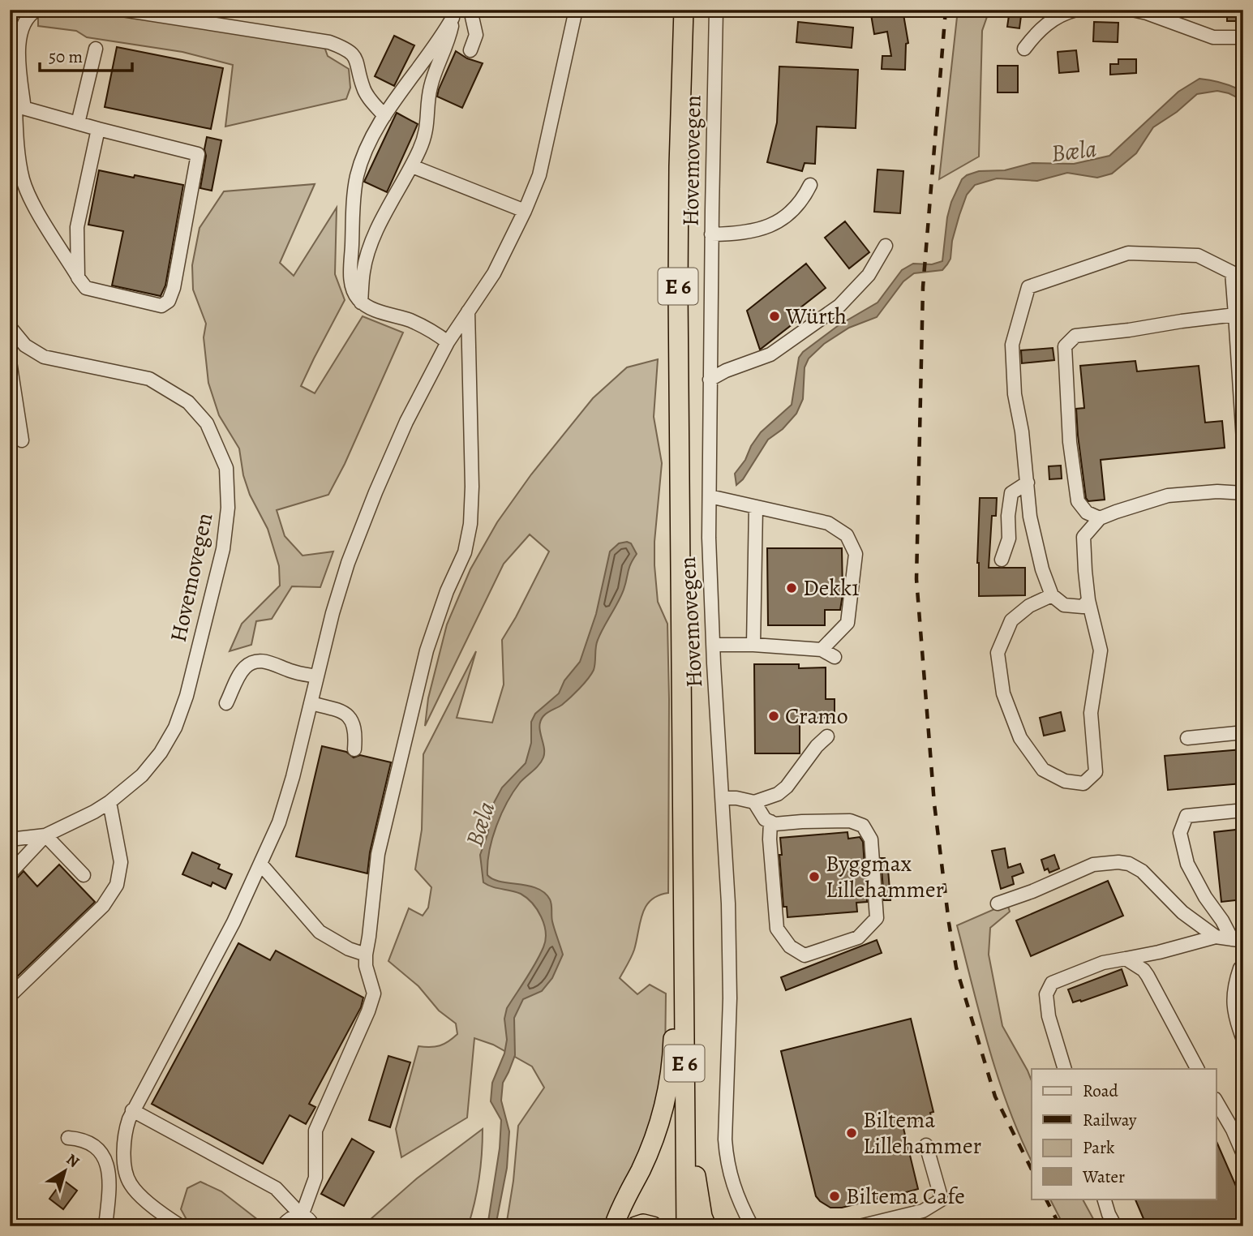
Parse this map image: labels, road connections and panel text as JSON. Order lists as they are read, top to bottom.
{
  "streets": {
    "highway": ["E 6"],
    "street": ["Hovemovegen"]
  },
  "water": ["Bæla"],
  "places": [
    "Würth",
    "Dekk1",
    "Cramo",
    "Byggmax Lillehammer",
    "Biltema Lillehammer",
    "Biltema Cafe"
  ],
  "legend": [
    "Road",
    "Railway",
    "Park",
    "Water"
  ],
  "scale_bar": "50 m",
  "north": "top right"
}
